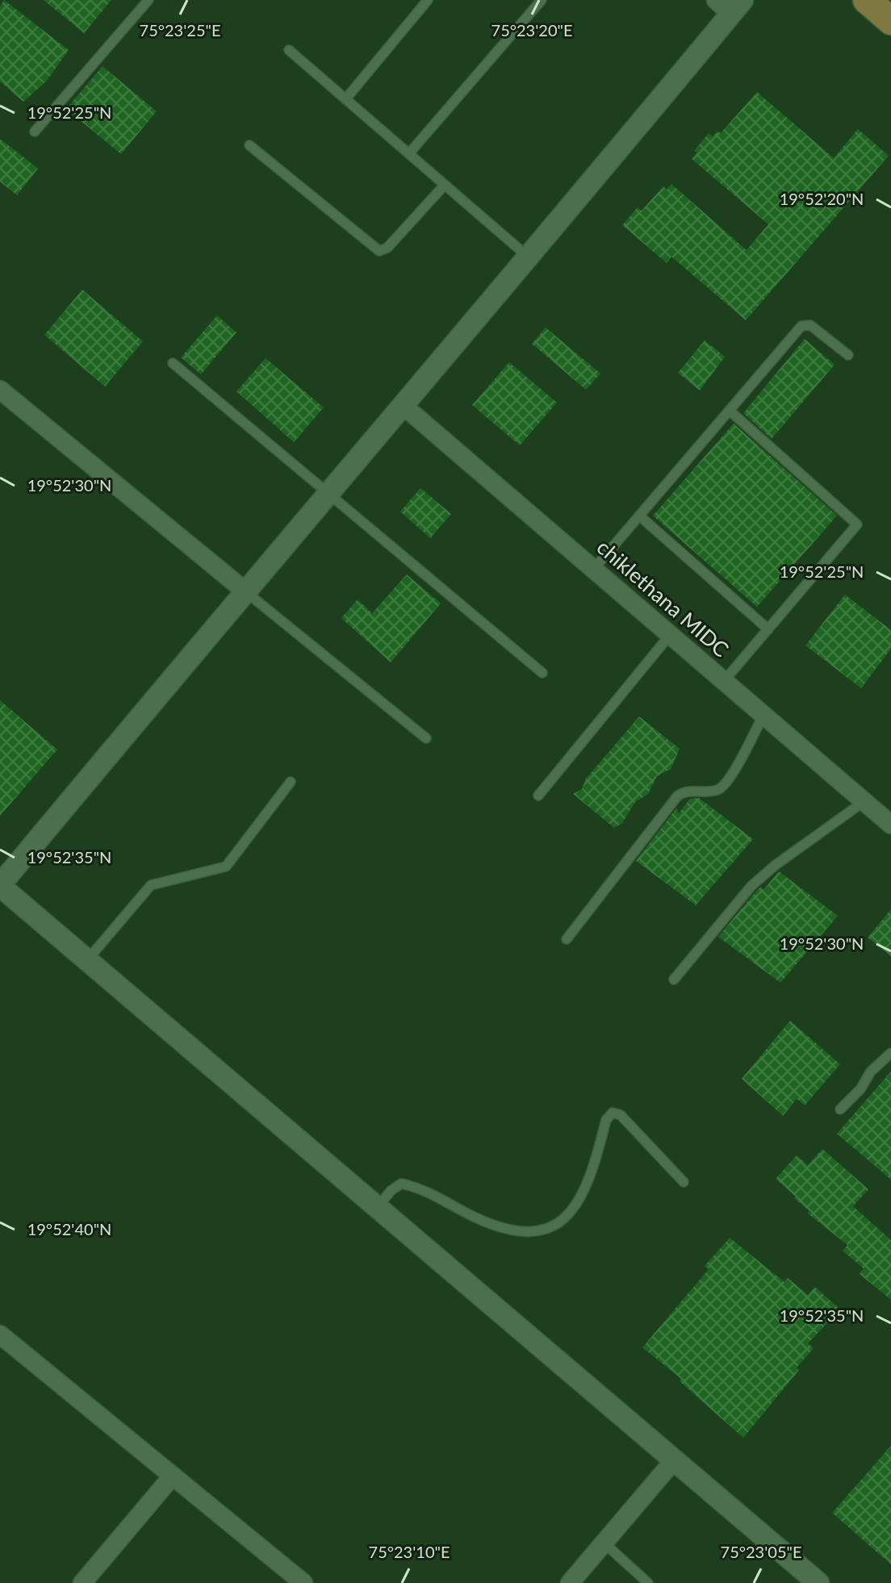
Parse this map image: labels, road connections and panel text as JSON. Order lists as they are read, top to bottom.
{
  "streets": {
    "street": ["chiklethana MIDC"]
  },
  "coordinates": [
    "75°23'25\"E",
    "75°23'20\"E",
    "19°52'25\"N",
    "19°52'20\"N",
    "19°52'30\"N",
    "19°52'35\"N",
    "19°52'40\"N",
    "75°23'10\"E",
    "75°23'05\"E"
  ]
}
